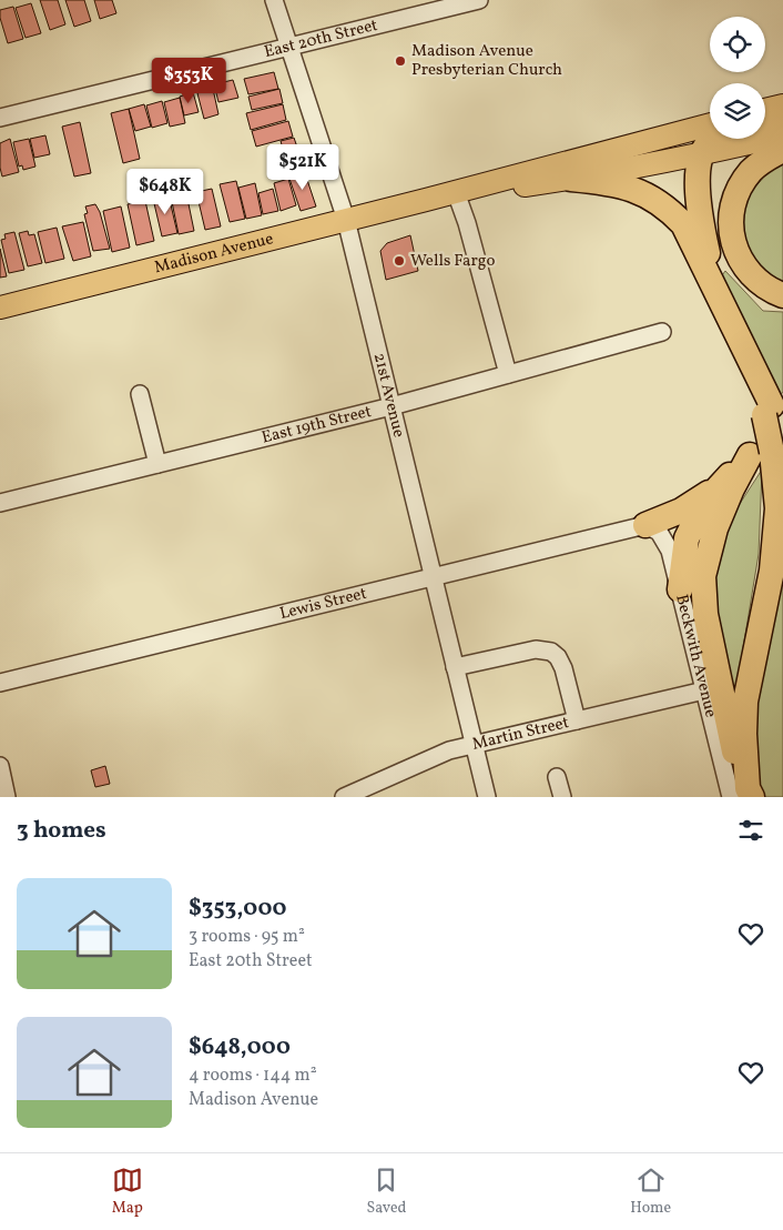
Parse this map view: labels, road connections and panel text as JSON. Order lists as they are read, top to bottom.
{
  "streets": {
    "main road": ["Madison Avenue"],
    "street": [
      "East 20th Street",
      "21st Avenue",
      "East 19th Street",
      "Lewis Street",
      "Beckwith Avenue",
      "Martin Street"
    ]
  },
  "crossings": [
    ["East 20th Street", "21st Avenue"],
    ["Madison Avenue", "21st Avenue"],
    ["21st Avenue", "East 19th Street"],
    ["21st Avenue", "Lewis Street"],
    ["21st Avenue", "Martin Street"],
    ["Lewis Street", "Beckwith Avenue"],
    ["Beckwith Avenue", "Martin Street"]
  ],
  "places": ["Madison Avenue Presbyterian Church", "Wells Fargo"],
  "page": {
    "price": ["$353K", "$521K", "$648K"],
    "heading": "3 homes",
    "list": [
      {
        "name": "$353,000",
        "note": "3 rooms · 95 m² · East 20th Street"
      },
      {
        "name": "$648,000",
        "note": "4 rooms · 144 m² · Madison Avenue"
      }
    ],
    "tabs": ["Map", "Saved", "Home"]
  }
}
